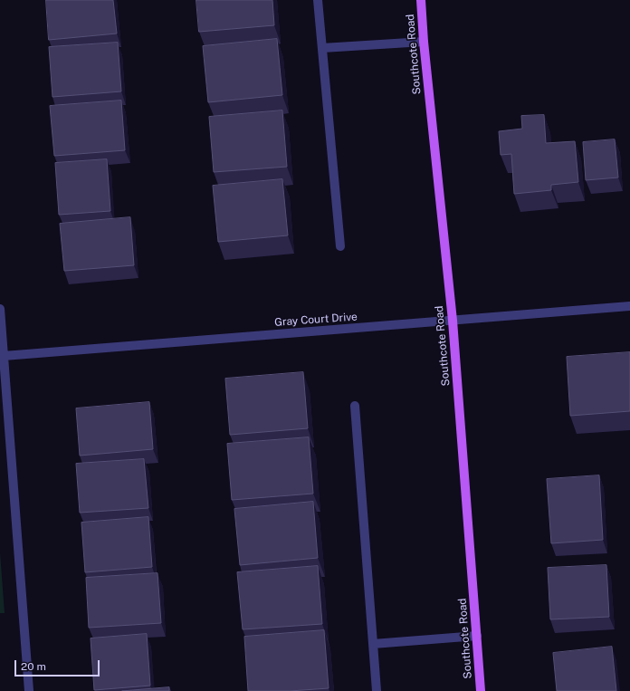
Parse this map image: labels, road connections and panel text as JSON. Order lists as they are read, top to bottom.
{
  "streets": {
    "main road": ["Southcote Road"],
    "street": ["Gray Court Drive"]
  },
  "crossings": [
    ["Southcote Road", "Gray Court Drive"]
  ],
  "scale_bar": "20 m"
}
